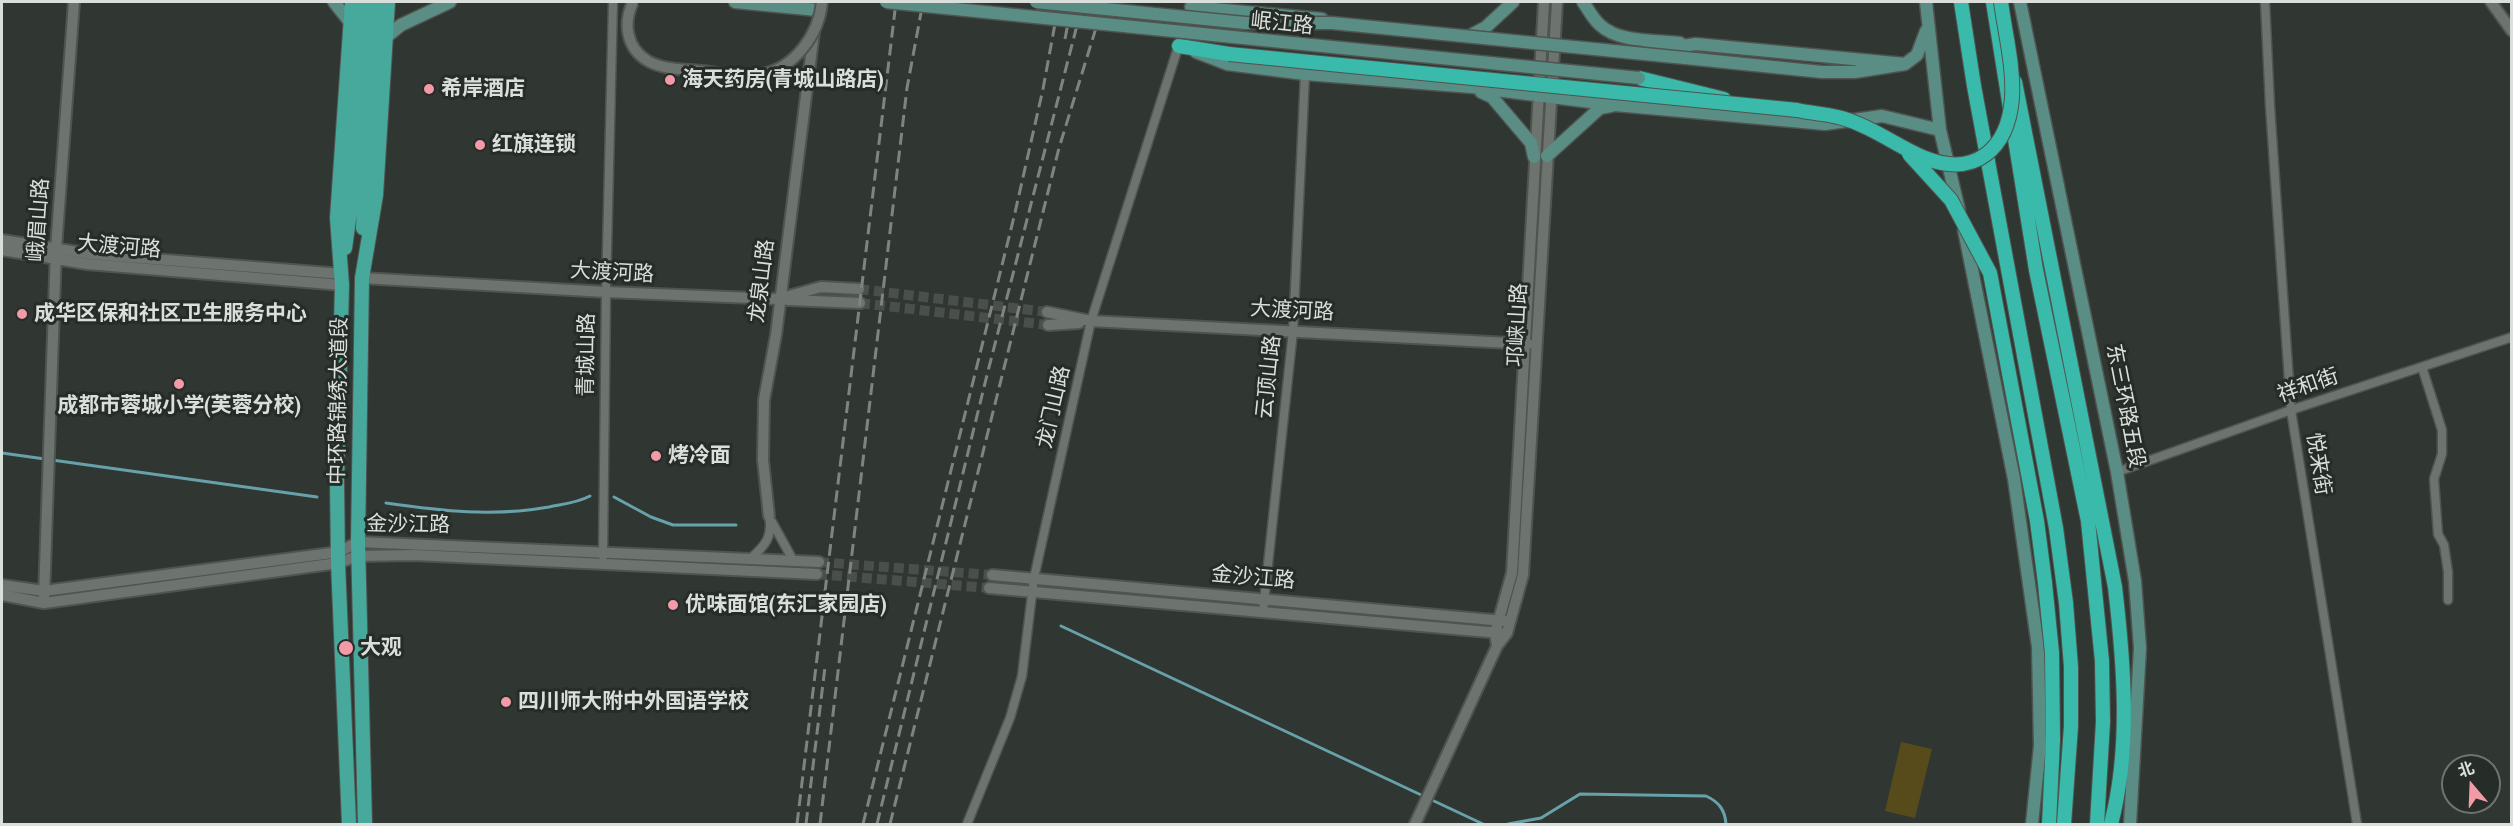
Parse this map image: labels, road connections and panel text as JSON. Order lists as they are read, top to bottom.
{
  "streets": {
    "main road": ["岷江路", "中环路锦绣大道段", "东三环路五段"],
    "street": [
      "峨眉山路",
      "大渡河路",
      "龙泉山路",
      "邛崃山路",
      "青城山路",
      "云顶山路",
      "祥和街",
      "龙门山路",
      "悦来街",
      "金沙江路"
    ]
  },
  "crossings": [
    ["峨眉山路", "大渡河路"],
    ["峨眉山路", "金沙江路"],
    ["大渡河路", "龙泉山路"],
    ["大渡河路", "邛崃山路"],
    ["大渡河路", "青城山路"],
    ["大渡河路", "云顶山路"],
    ["大渡河路", "中环路锦绣大道段"],
    ["大渡河路", "龙门山路"],
    ["龙泉山路", "金沙江路"],
    ["邛崃山路", "金沙江路"],
    ["青城山路", "金沙江路"],
    ["云顶山路", "金沙江路"],
    ["祥和街", "东三环路五段"],
    ["祥和街", "悦来街"],
    ["中环路锦绣大道段", "金沙江路"],
    ["龙门山路", "金沙江路"]
  ],
  "places": [
    "海天药房(青城山路店)",
    "希岸酒店",
    "红旗连锁",
    "成华区保和社区卫生服务中心",
    "成都市蓉城小学(芙蓉分校)",
    "烤冷面",
    "优味面馆(东汇家园店)",
    "大观",
    "四川师大附中外国语学校"
  ],
  "north": "top"
}
